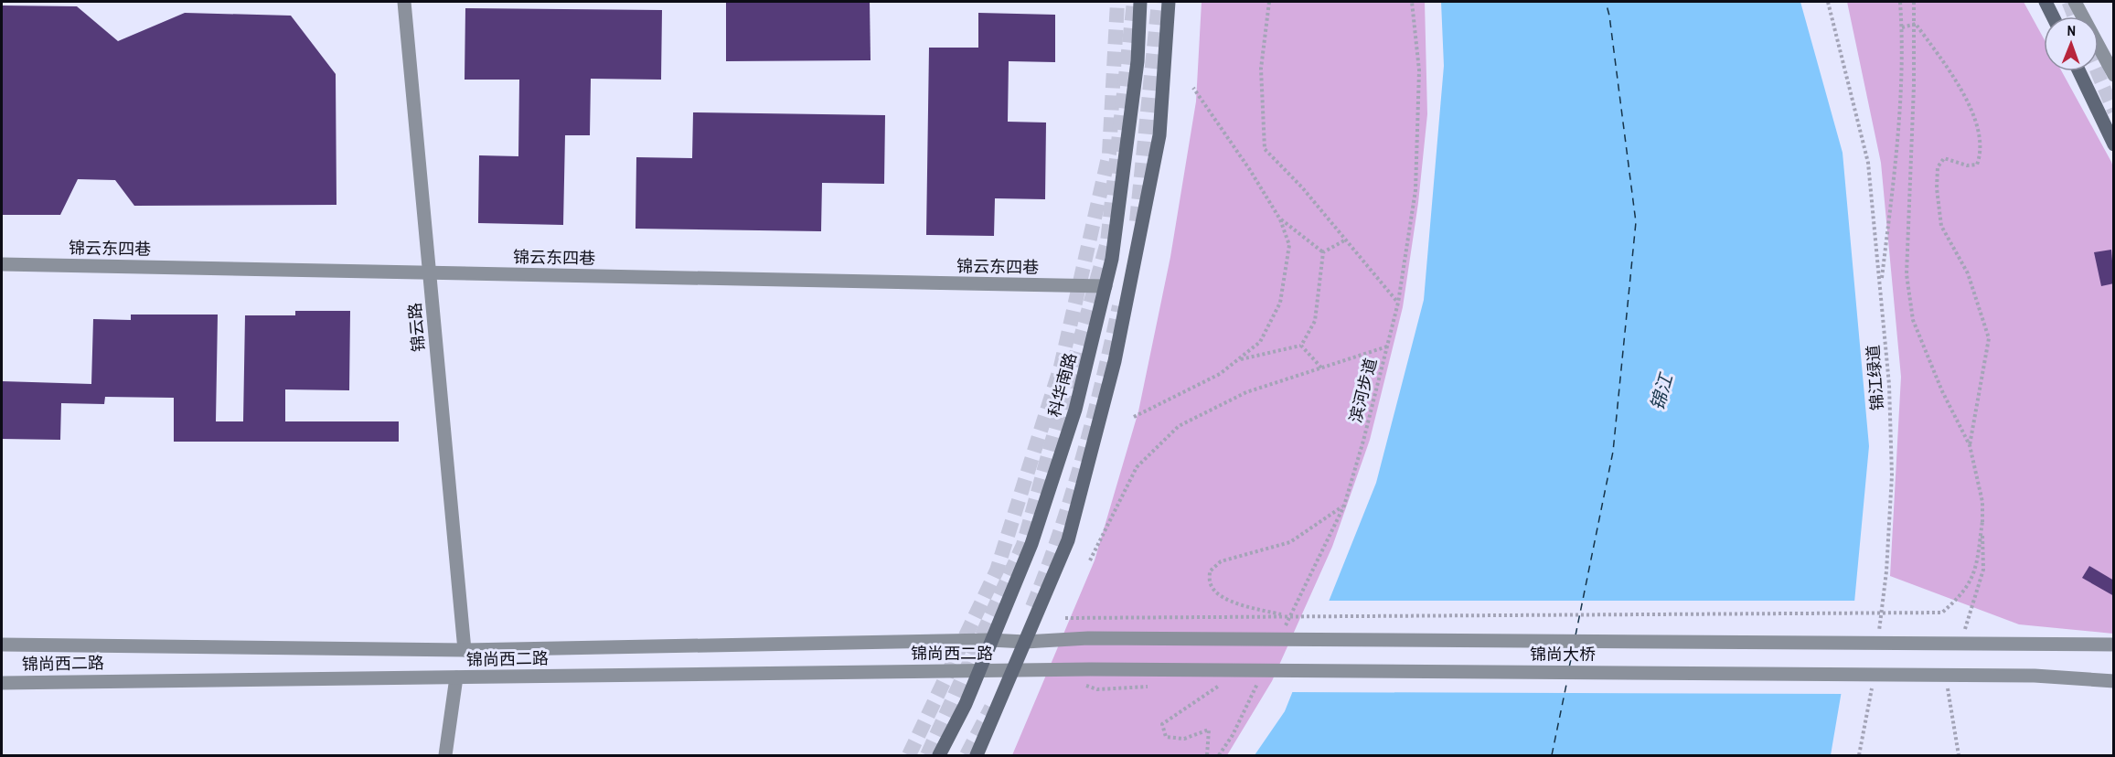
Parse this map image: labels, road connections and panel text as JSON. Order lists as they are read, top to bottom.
{
  "streets": {
    "main road": ["科华南路"],
    "street": [
      "锦云东四巷",
      "锦云路",
      "锦尚西二路",
      "锦尚大桥"
    ],
    "path": ["锦江绿道", "滨河步道"]
  },
  "crossings": [
    ["锦云东四巷", "锦云路"],
    ["锦云东四巷", "科华南路"],
    ["锦云路", "锦尚大桥"],
    ["科华南路", "锦尚西二路"],
    ["科华南路", "锦尚大桥"],
    ["锦尚西二路", "锦尚大桥"]
  ],
  "water": ["锦江"],
  "north": "top"
}
